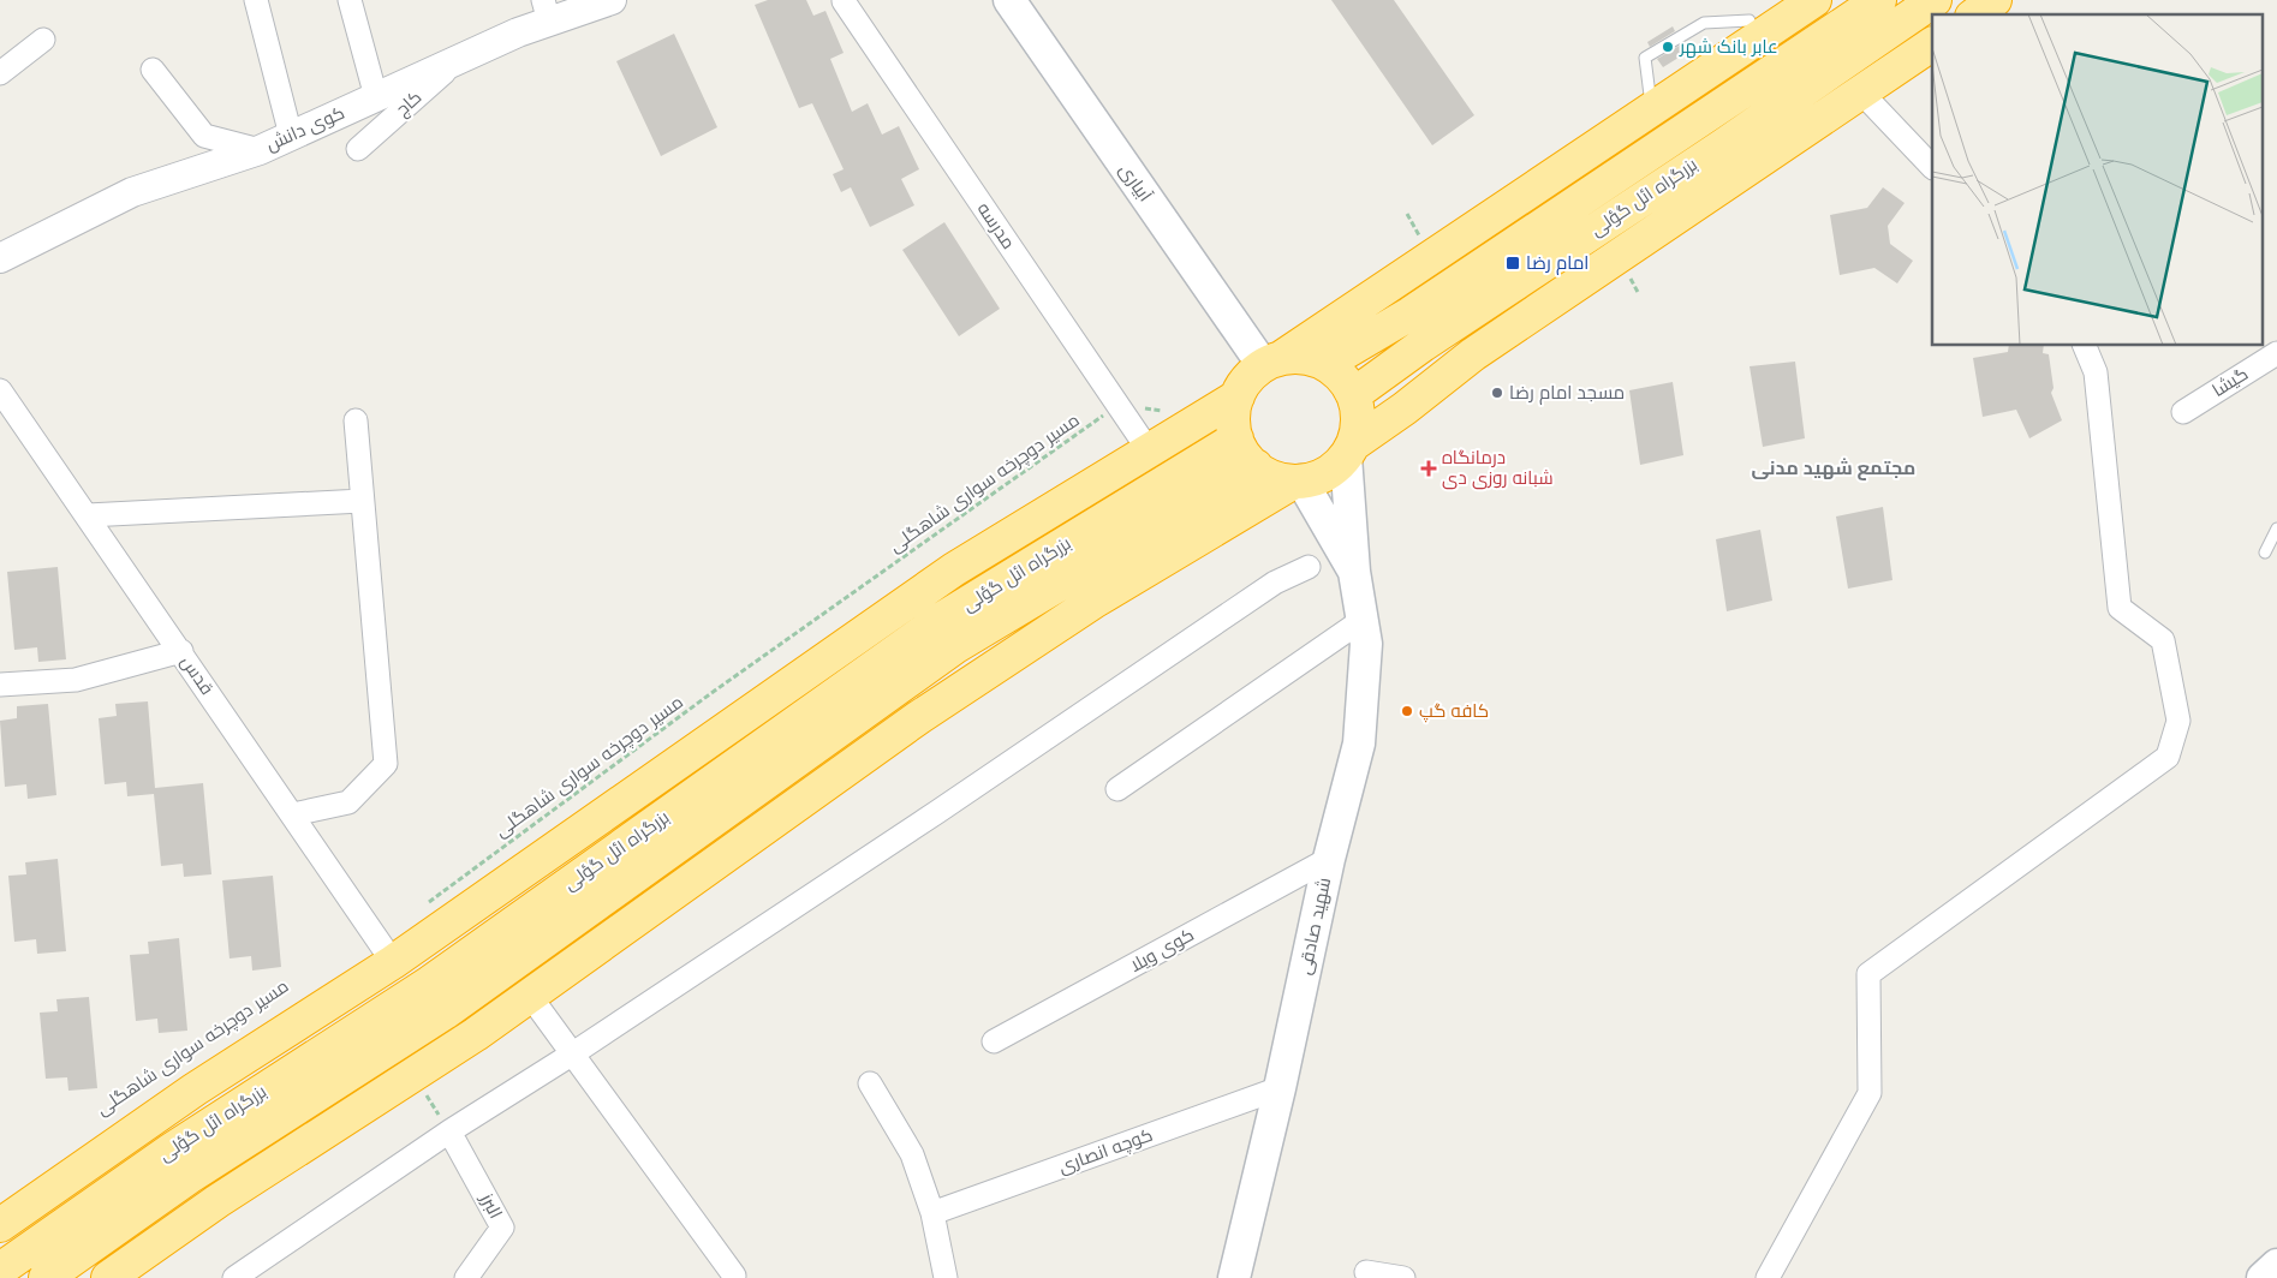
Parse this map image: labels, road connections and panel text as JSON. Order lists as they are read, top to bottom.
{
  "streets": {
    "highway": ["بزرگراه ائل گؤلی"],
    "main road": ["آبیاری", "شهید صادقی"],
    "street": [
      "کاج",
      "کوی دانش",
      "مدرسه",
      "گیشا",
      "قدس",
      "کوی ویلا",
      "کوچه انصاری",
      "البرز"
    ],
    "path": ["مسیر دوچرخه سواری شاهگلی"]
  },
  "crossings": [
    ["کاج", "کوی دانش"],
    ["آبیاری", "بزرگراه ائل گؤلی"],
    ["آبیاری", "شهید صادقی"],
    ["بزرگراه ائل گؤلی", "شهید صادقی"],
    ["مدرسه", "مسیر دوچرخه سواری شاهگلی"],
    ["شهید صادقی", "کوی ویلا"],
    ["شهید صادقی", "کوچه انصاری"]
  ],
  "districts": ["مجتمع شهید مدنی"],
  "places": {
    "other": ["عابر بانک شهر", "مسجد امام رضا", "کافه گپ"],
    "transit": ["امام رضا"],
    "health": ["درمانگاه شبانه روزی دی"]
  }
}
